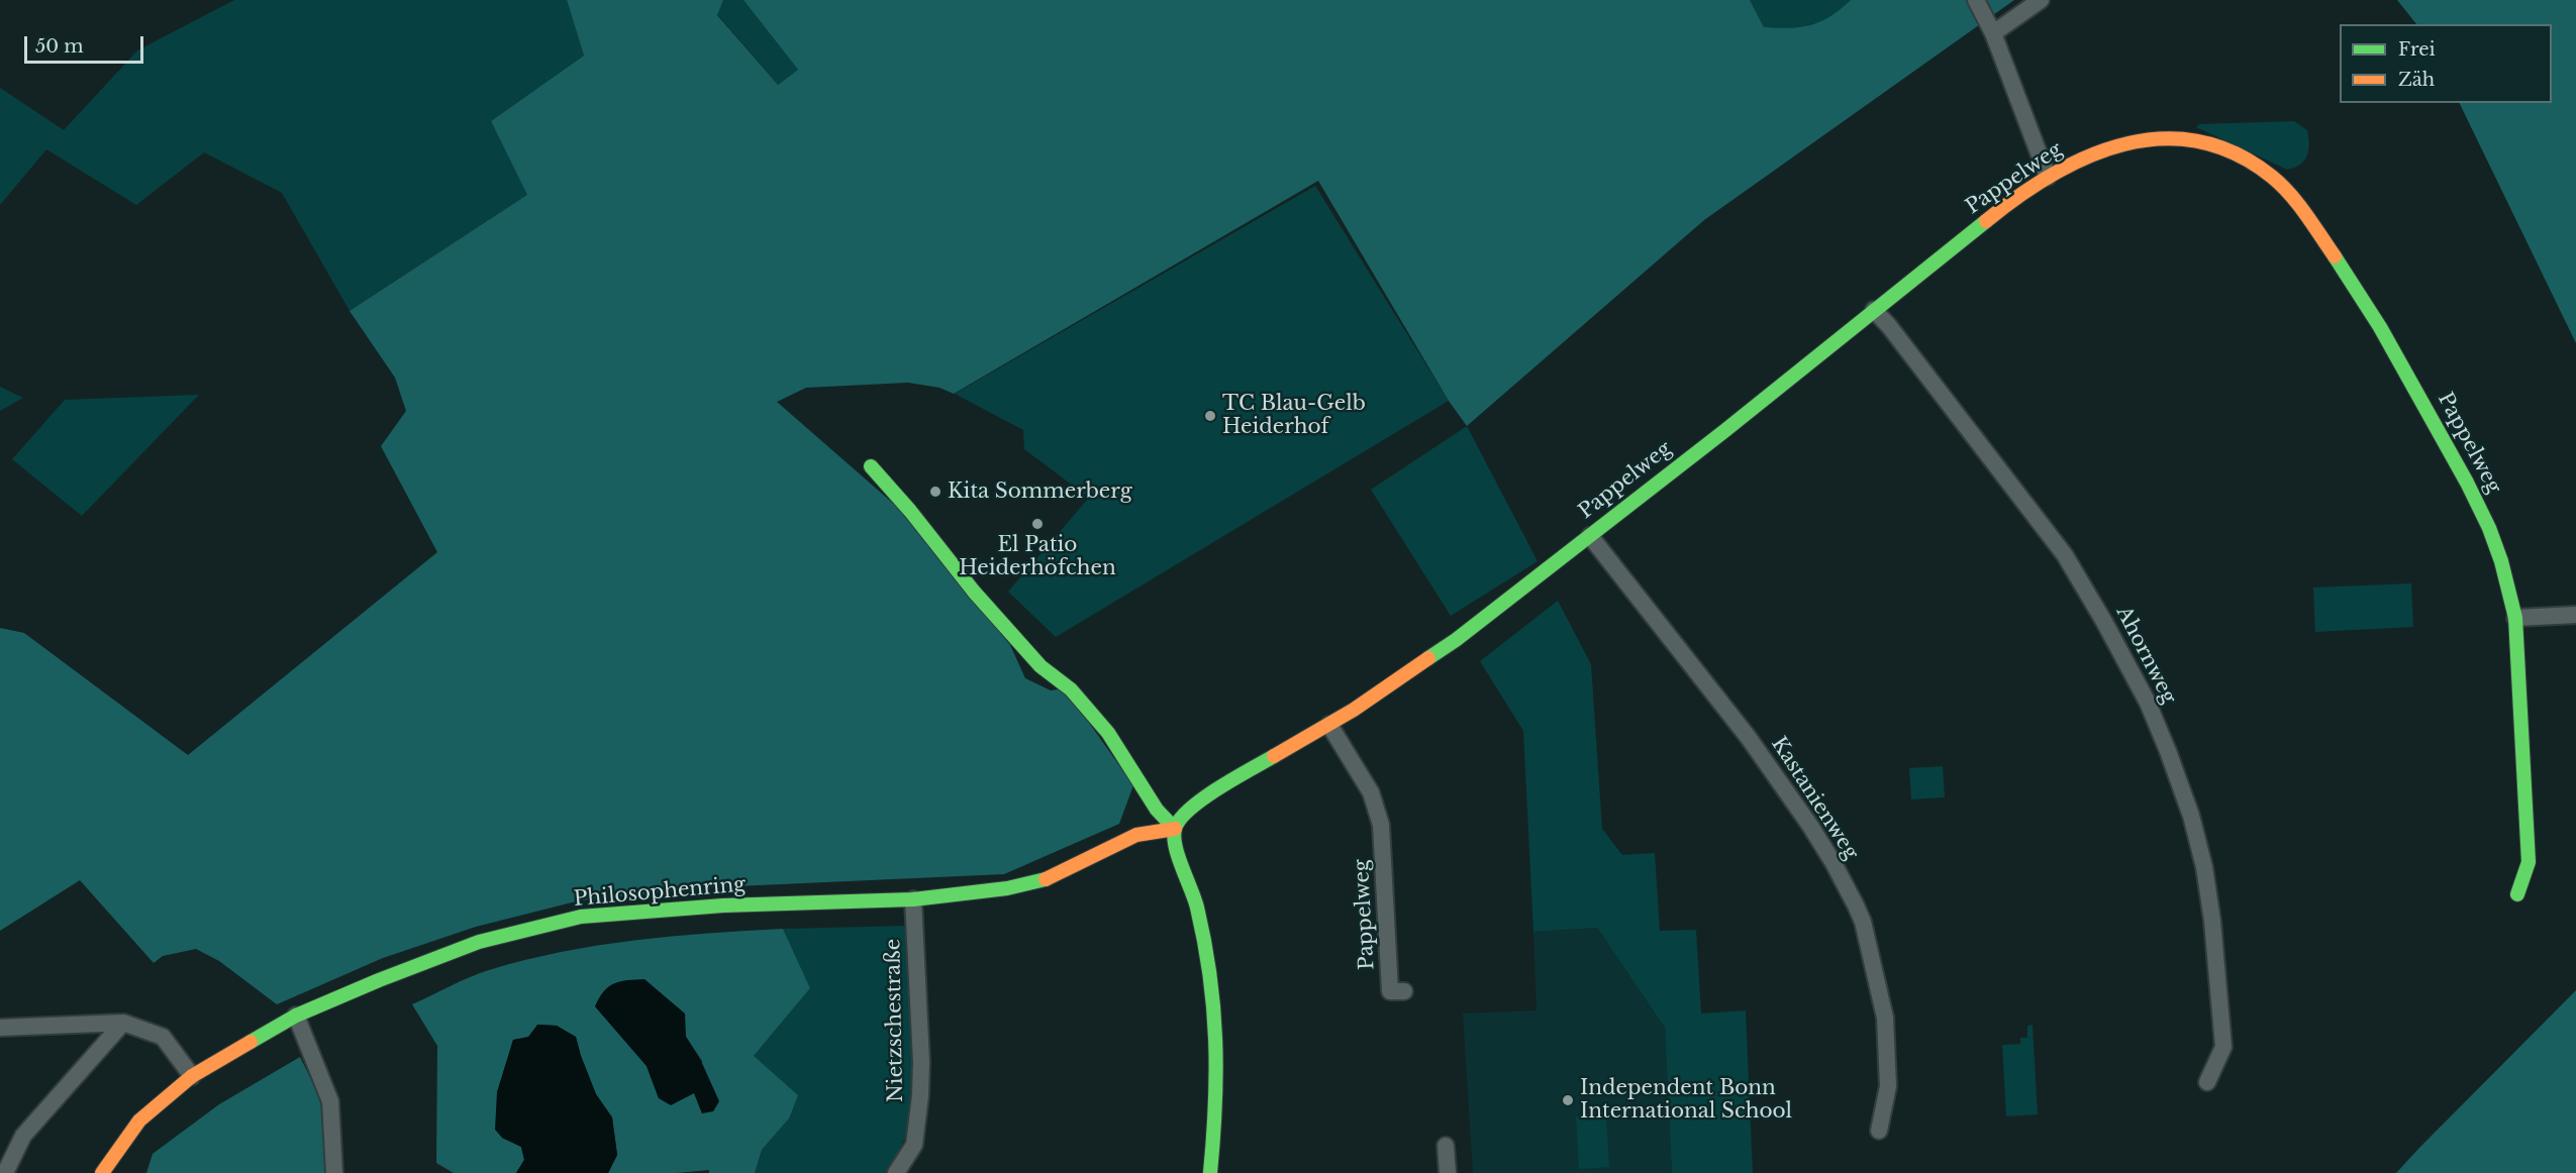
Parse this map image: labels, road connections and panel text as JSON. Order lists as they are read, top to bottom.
{
  "streets": {
    "street": [
      "Pappelweg",
      "Ahornweg",
      "Kastanienweg",
      "Philosophenring",
      "Nietzschestraße"
    ]
  },
  "crossings": [
    ["Pappelweg", "Ahornweg"],
    ["Pappelweg", "Kastanienweg"],
    ["Pappelweg", "Philosophenring"],
    ["Philosophenring", "Nietzschestraße"]
  ],
  "places": [
    "TC Blau-Gelb Heiderhof",
    "Kita Sommerberg",
    "El Patio Heiderhöfchen",
    "Independent Bonn International School"
  ],
  "legend": ["Frei", "Zäh"],
  "scale_bar": "50 m"
}
